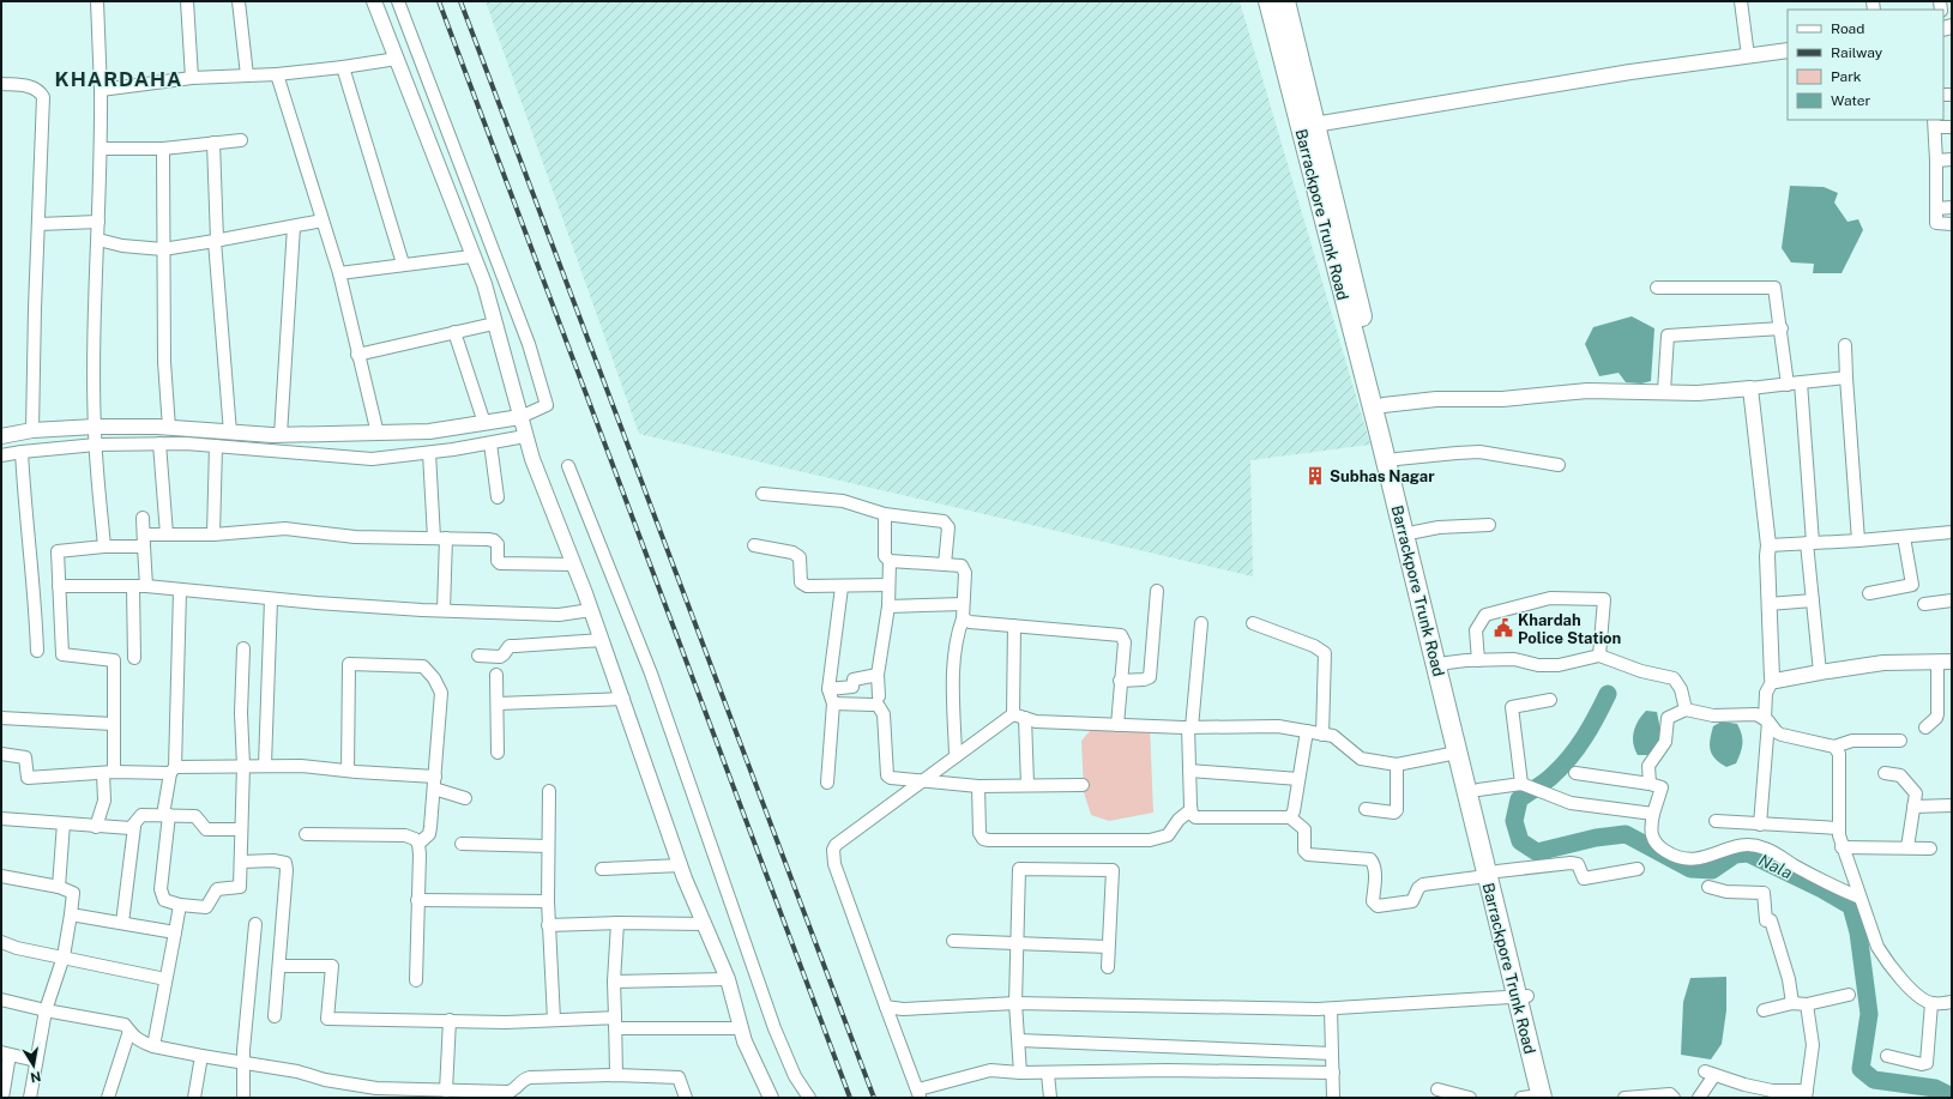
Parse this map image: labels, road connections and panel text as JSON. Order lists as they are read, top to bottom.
{
  "streets": {
    "main road": ["Barrackpore Trunk Road"]
  },
  "districts": ["KHARDAHA"],
  "water": ["Nala"],
  "places": {
    "building": ["Subhas Nagar"],
    "public building": ["Khardah Police Station"]
  },
  "legend": [
    "Road",
    "Railway",
    "Park",
    "Water"
  ],
  "north": "bottom"
}
